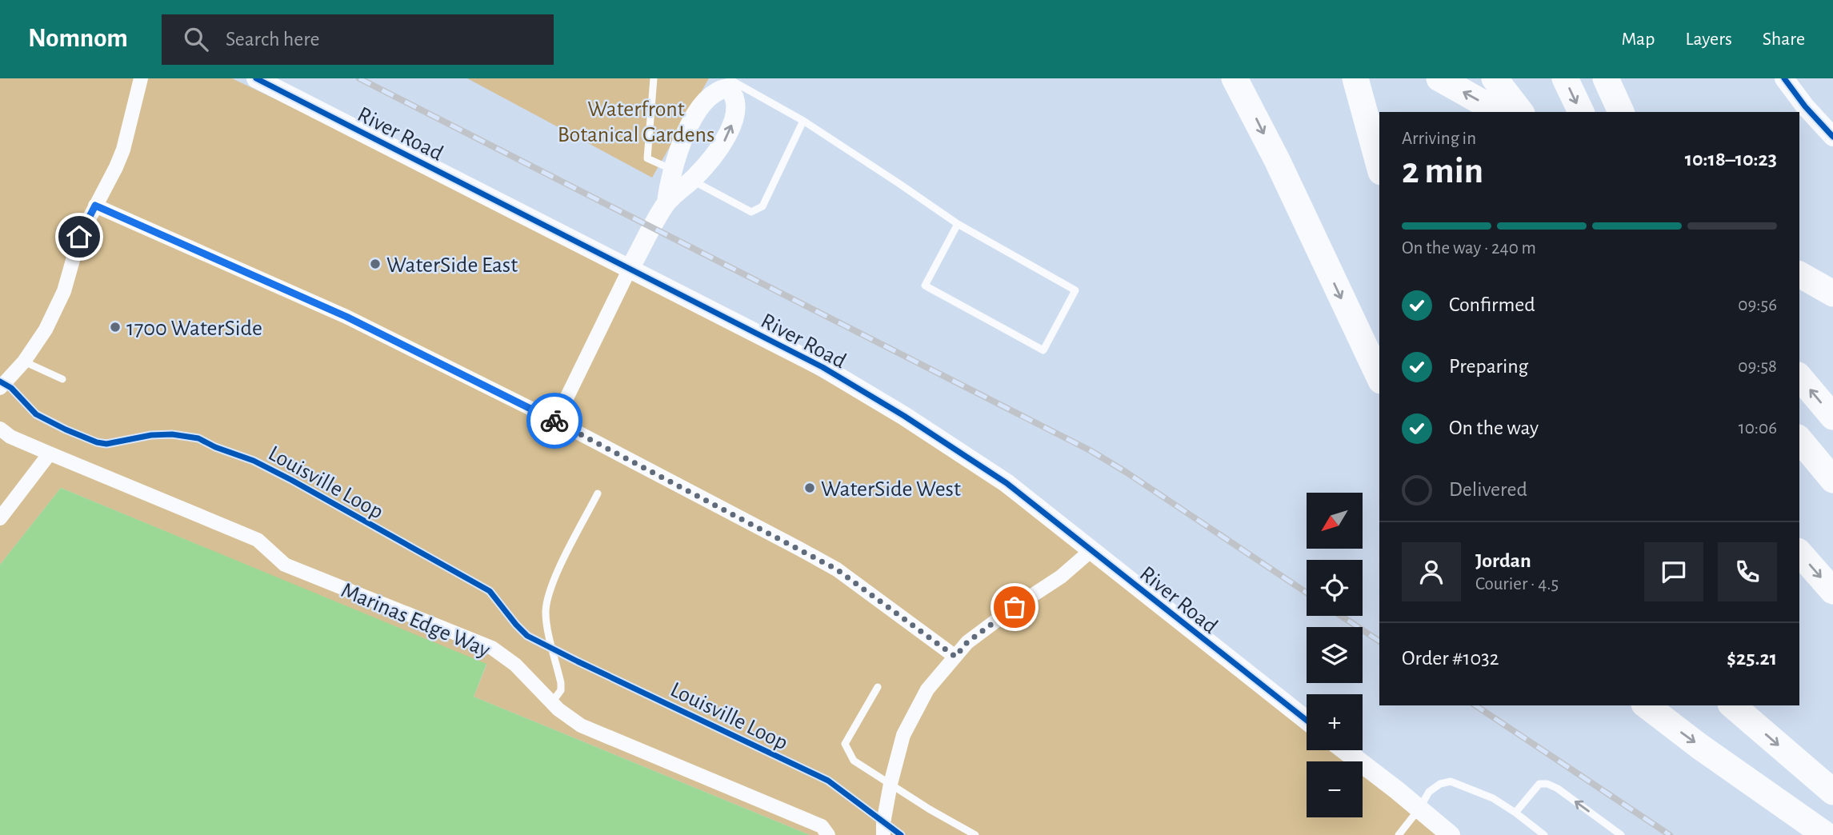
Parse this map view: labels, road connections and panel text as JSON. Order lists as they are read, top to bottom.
{
  "streets": {
    "street": ["River Road", "Marinas Edge Way"],
    "cycle path": ["Louisville Loop"]
  },
  "parks": ["Waterfront Botanical Gardens"],
  "places": ["WaterSide East", "1700 WaterSide", "WaterSide West"],
  "north": "bottom left",
  "page": {
    "header": "Nomnom",
    "search": "Search here",
    "nav": ["Map", "Layers", "Share"],
    "heading": ["2 min", "Arriving in", "10:18–10:23"],
    "panel": [
      "Jordan",
      "Courier · 4.5",
      "Order #1032",
      "$25.21"
    ],
    "bar": "On the way · 240 m",
    "list": [
      ["Confirmed", "09:56"],
      ["Preparing", "09:58"],
      ["On the way", "10:06"],
      "Delivered"
    ],
    "map_buttons": ["+", "−"]
  }
}
